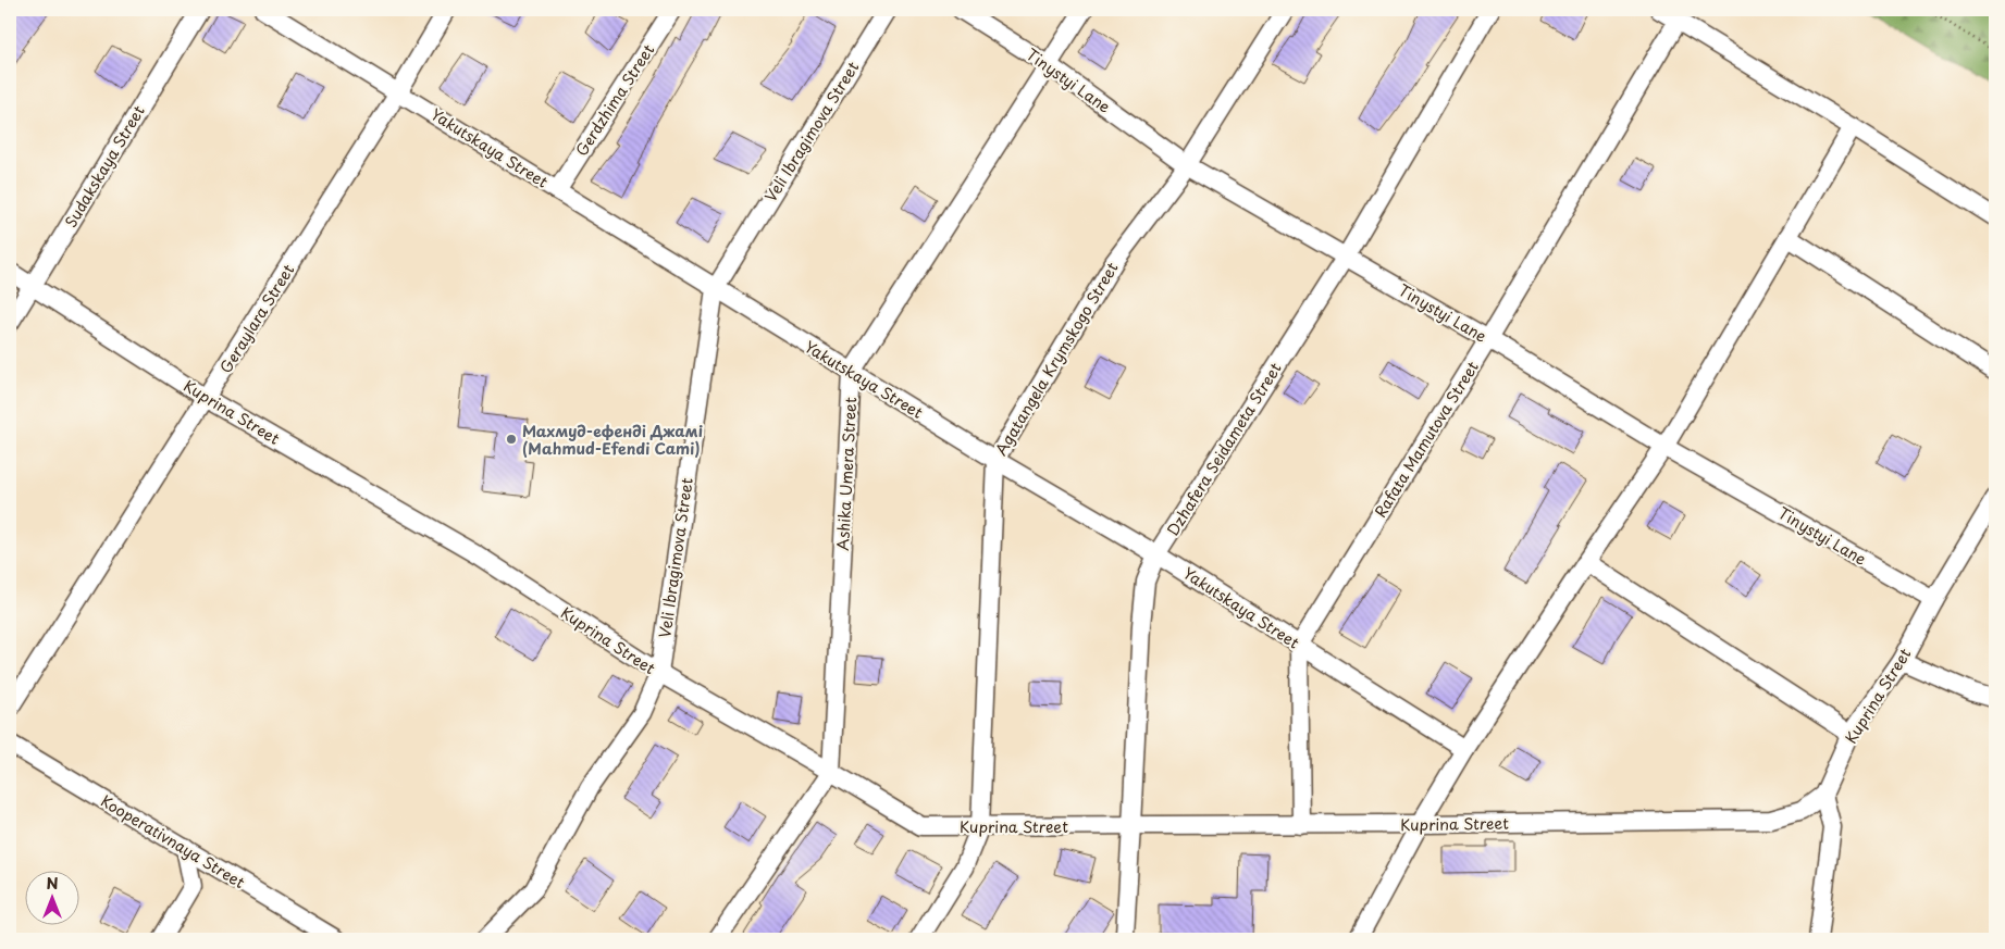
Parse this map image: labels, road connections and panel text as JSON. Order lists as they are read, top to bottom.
{
  "streets": {
    "street": [
      "Tinystyi Lane",
      "Gerdzhima Street",
      "Veli Ibragimova Street",
      "Yakutskaya Street",
      "Sudakskaya Street",
      "Geraylara Street",
      "Agatangela Krymskogo Street",
      "Kuprina Street",
      "Rafata Mamutova Street",
      "Dzhafera Seidameta Street",
      "Ashika Umera Street",
      "Kooperativnaya Street"
    ]
  },
  "crossings": [
    ["Tinystyi Lane", "Agatangela Krymskogo Street"],
    ["Tinystyi Lane", "Kuprina Street"],
    ["Tinystyi Lane", "Rafata Mamutova Street"],
    ["Tinystyi Lane", "Dzhafera Seidameta Street"],
    ["Tinystyi Lane", "Ashika Umera Street"],
    ["Gerdzhima Street", "Yakutskaya Street"],
    ["Veli Ibragimova Street", "Yakutskaya Street"],
    ["Veli Ibragimova Street", "Kuprina Street"],
    ["Yakutskaya Street", "Geraylara Street"],
    ["Yakutskaya Street", "Agatangela Krymskogo Street"],
    ["Yakutskaya Street", "Rafata Mamutova Street"],
    ["Yakutskaya Street", "Dzhafera Seidameta Street"],
    ["Yakutskaya Street", "Ashika Umera Street"],
    ["Sudakskaya Street", "Kuprina Street"],
    ["Geraylara Street", "Kuprina Street"],
    ["Agatangela Krymskogo Street", "Kuprina Street"],
    ["Kuprina Street", "Dzhafera Seidameta Street"],
    ["Kuprina Street", "Ashika Umera Street"]
  ],
  "places": ["Махмуд-ефенді Джамі (Mahmud-Efendi Cami)"],
  "north": "top"
}
